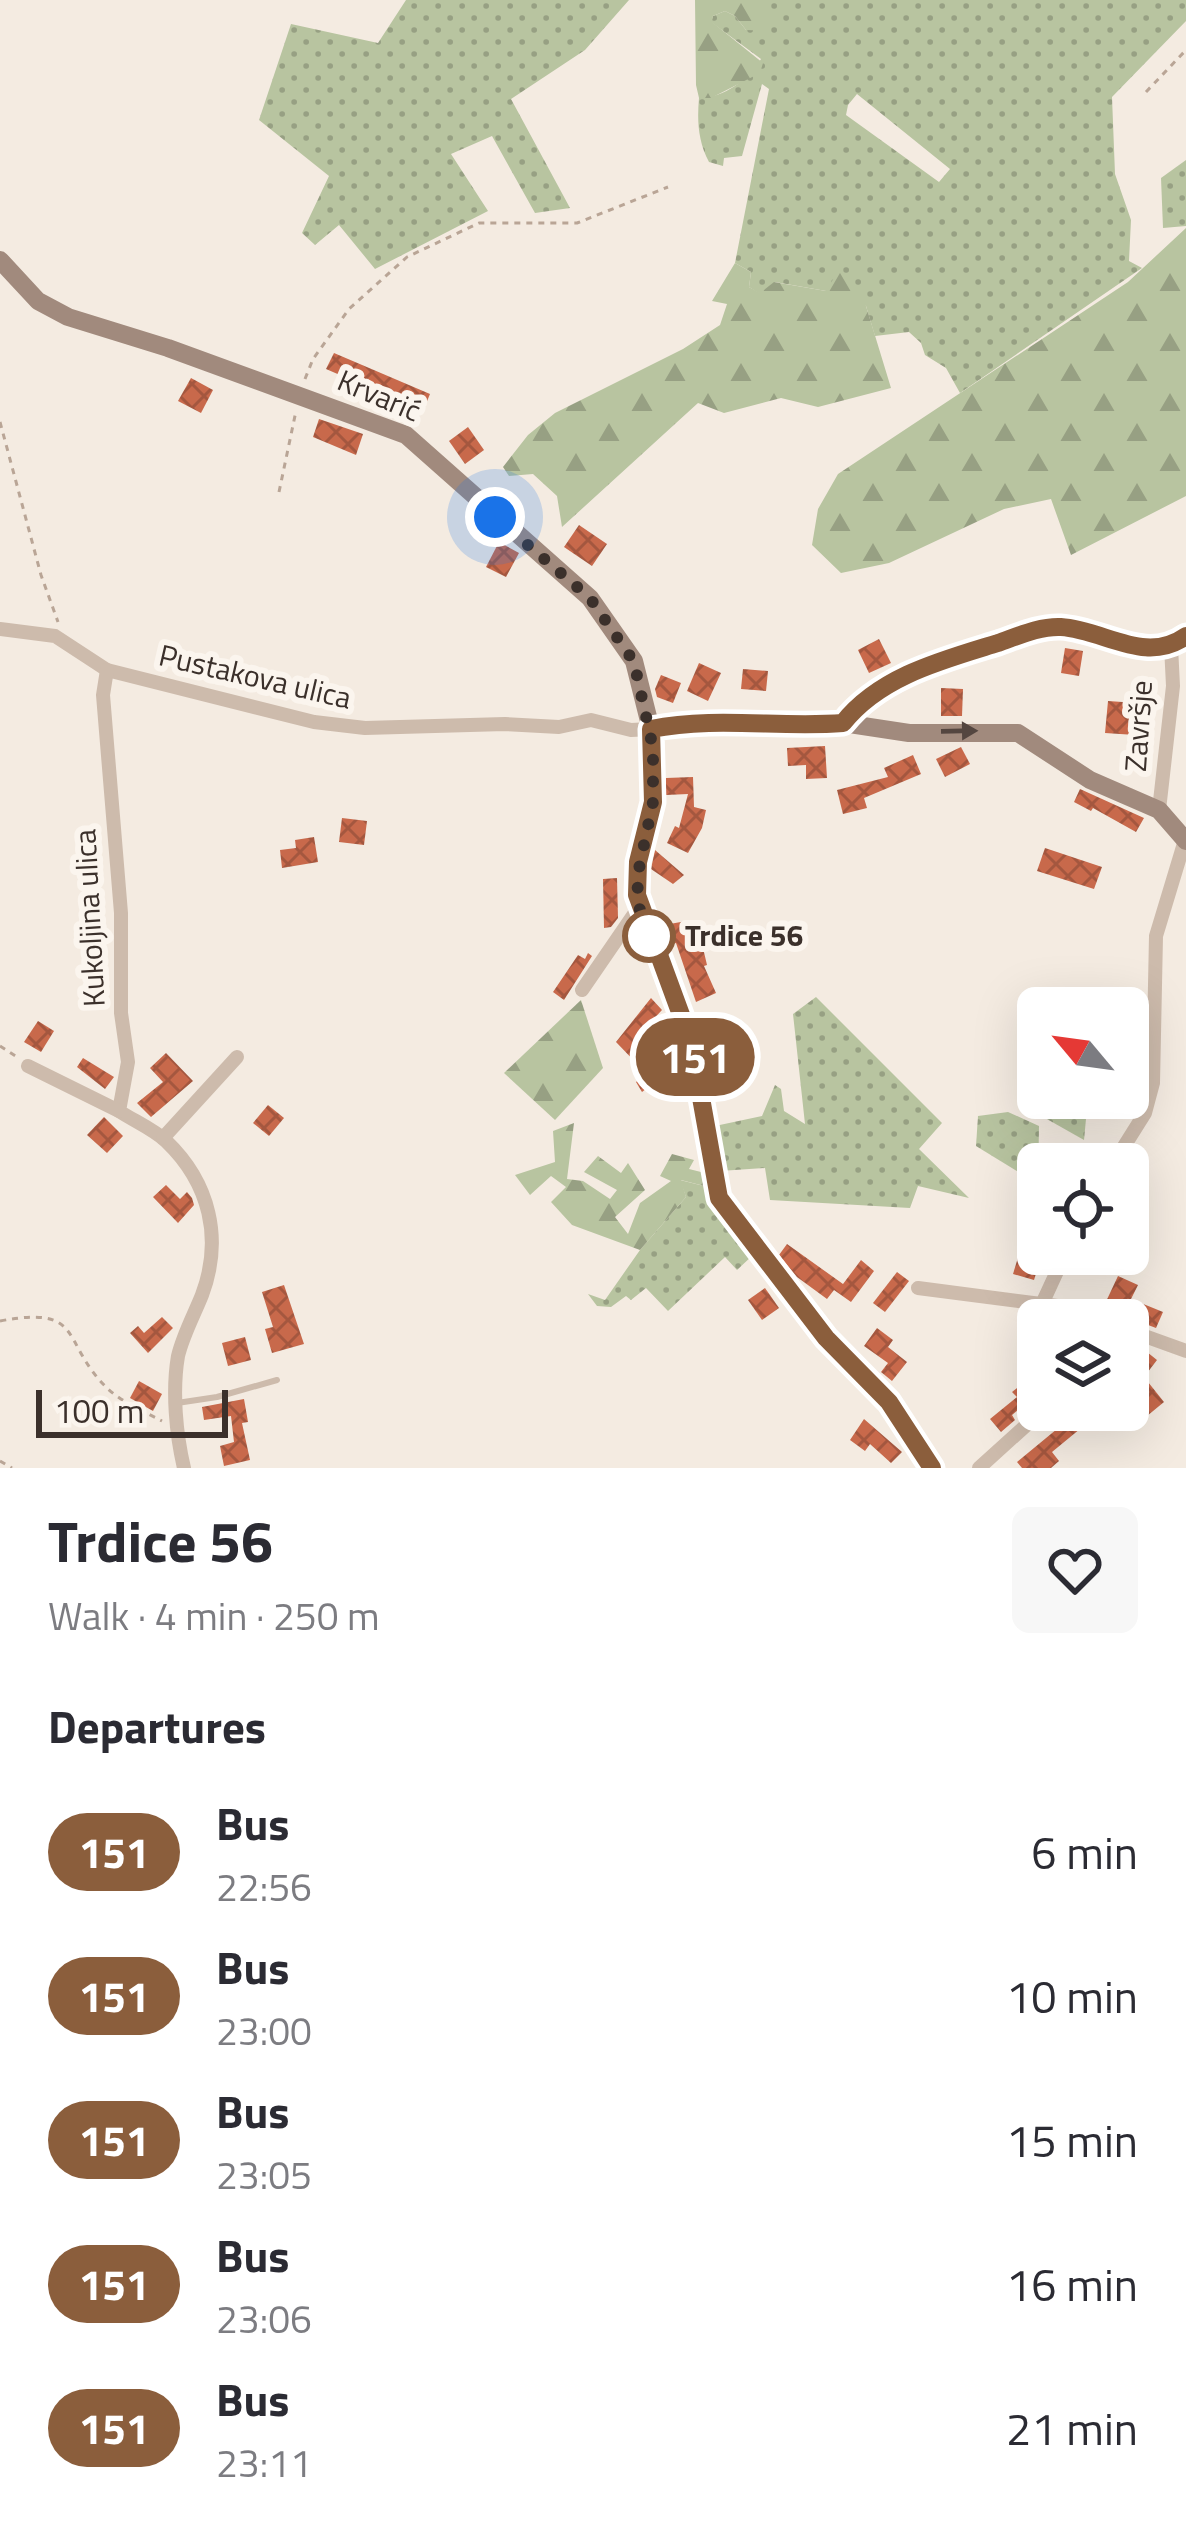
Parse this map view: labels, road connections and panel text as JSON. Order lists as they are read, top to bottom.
{
  "streets": {
    "street": [
      "Krvarić",
      "Pustakova ulica",
      "Završje",
      "Kukoljina ulica"
    ]
  },
  "crossings": [
    ["Krvarić", "Pustakova ulica"],
    ["Pustakova ulica", "Kukoljina ulica"]
  ],
  "places": ["Trdice 56"],
  "lines": ["bus line 151"],
  "scale_bar": "100 m",
  "north": "top left",
  "page": {
    "on_map": "151",
    "scale": "100 m",
    "heading": [
      ["Trdice 56", "Walk · 4 min · 250 m"],
      "Departures"
    ],
    "list": [
      {
        "mark": "151",
        "name": "Bus",
        "note": "22:56",
        "value": "6 min"
      },
      {
        "mark": "151",
        "name": "Bus",
        "note": "23:00",
        "value": "10 min"
      },
      {
        "mark": "151",
        "name": "Bus",
        "note": "23:05",
        "value": "15 min"
      },
      {
        "mark": "151",
        "name": "Bus",
        "note": "23:06",
        "value": "16 min"
      },
      {
        "mark": "151",
        "name": "Bus",
        "note": "23:11",
        "value": "21 min"
      }
    ]
  }
}
